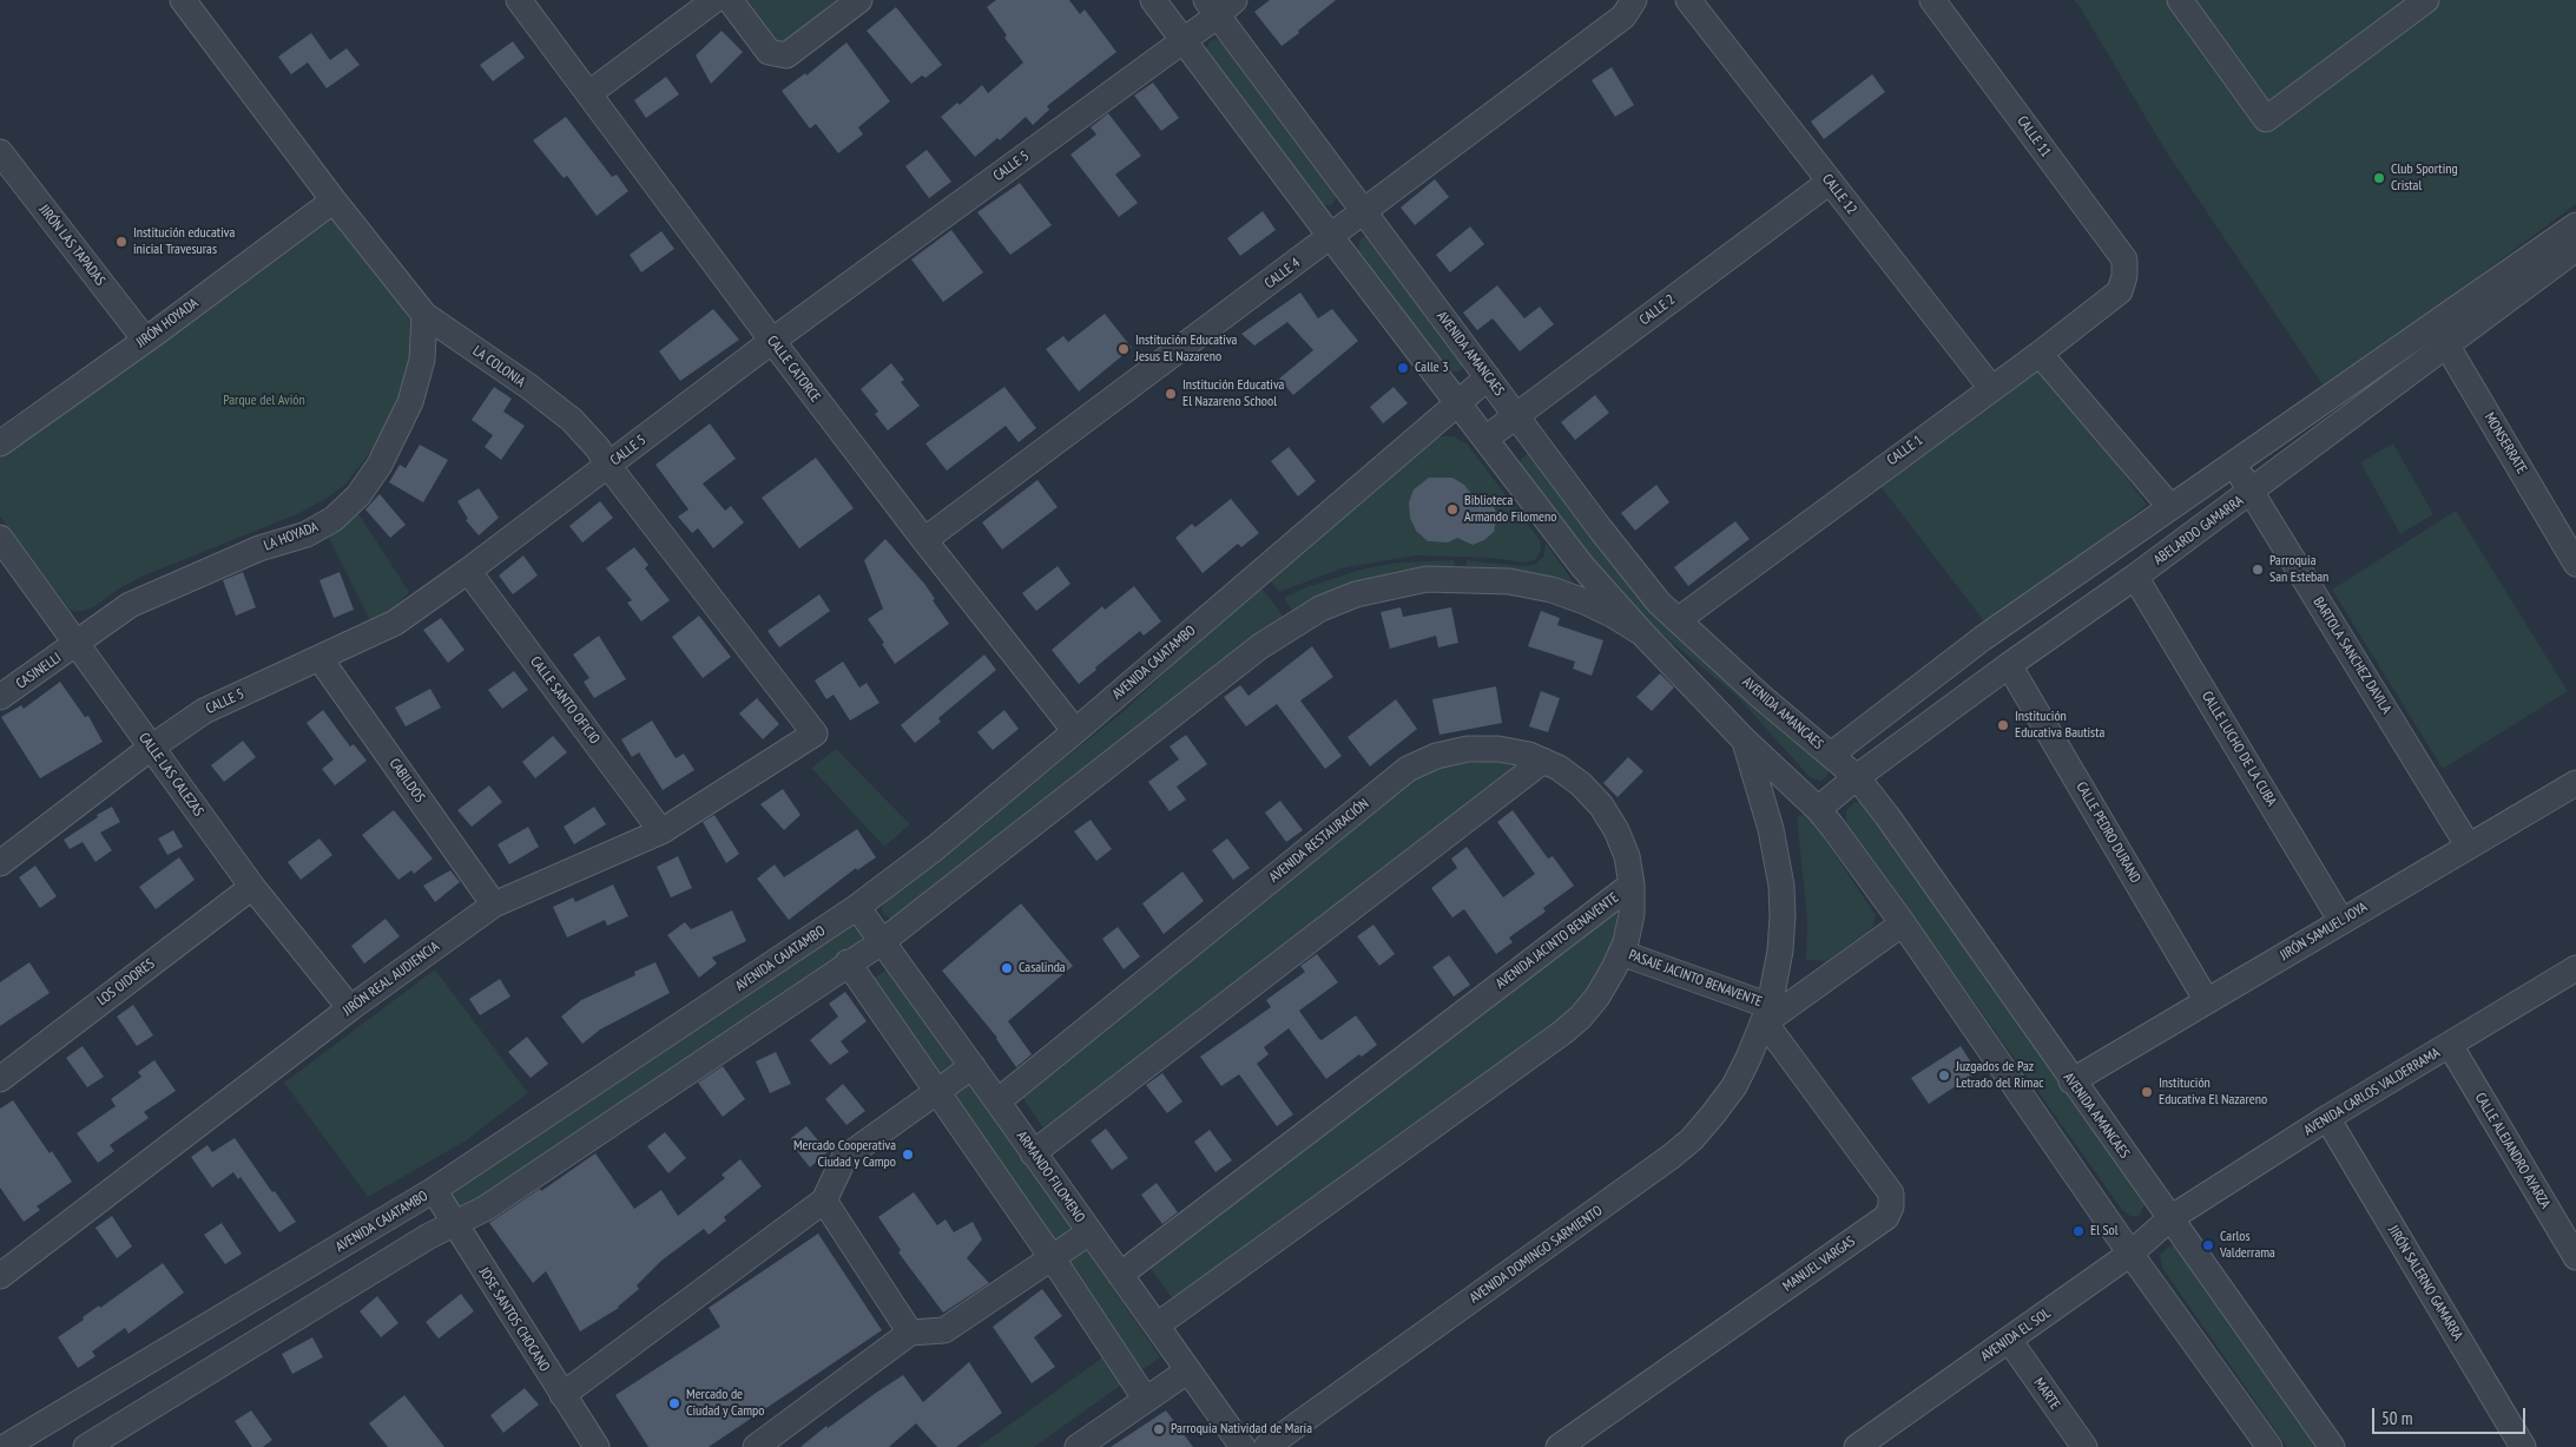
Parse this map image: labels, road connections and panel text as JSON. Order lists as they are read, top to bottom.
{
  "streets": {
    "street": [
      "CALLE 11",
      "CALLE 5",
      "CALLE 12",
      "JIRÓN LAS TAPADAS",
      "CALLE 4",
      "CALLE 2",
      "JIRÓN HOYADA",
      "AVENIDA AMANCAES",
      "LA COLONIA",
      "CALLE CATORCE",
      "MONSERRATE",
      "CALLE 1",
      "ABELARDO GAMARRA",
      "LA HOYADA",
      "BARTOLA SANCHEZ DAVILA",
      "AVENIDA CAJATAMBO",
      "CASINELLI",
      "CALLE SANTO OFICIO",
      "CALLE LUCHO DE LA CUBA",
      "CALLE LAS CALEZAS",
      "CABILDOS",
      "CALLE PEDRO DURAND",
      "AVENIDA RESTAURACIÓN",
      "JIRÓN SAMUEL JOYA",
      "AVENIDA JACINTO BENAVENTE",
      "JIRÓN REAL AUDIENCIA",
      "PASAJE JACINTO BENAVENTE",
      "LOS OIDORES",
      "AVENIDA CARLOS VALDERRAMA",
      "CALLE ALEJANDRO AYARZA",
      "ARMANDO FILOMENO",
      "AVENIDA DOMINGO SARMIENTO",
      "MANUEL VARGAS",
      "JIRÓN SALERNO GAMARRA",
      "JOSE SANTOS CHOCANO",
      "AVENIDA EL SOL",
      "MARTE"
    ]
  },
  "crossings": [
    ["CALLE 11", "CALLE 1"],
    ["CALLE 5", "AVENIDA AMANCAES"],
    ["CALLE 5", "LA COLONIA"],
    ["CALLE 5", "CALLE CATORCE"],
    ["CALLE 5", "CALLE SANTO OFICIO"],
    ["CALLE 5", "CALLE LAS CALEZAS"],
    ["CALLE 5", "CABILDOS"],
    ["CALLE 12", "CALLE 2"],
    ["CALLE 12", "CALLE 1"],
    ["JIRÓN LAS TAPADAS", "JIRÓN HOYADA"],
    ["CALLE 4", "AVENIDA AMANCAES"],
    ["CALLE 4", "CALLE CATORCE"],
    ["CALLE 2", "AVENIDA AMANCAES"],
    ["JIRÓN HOYADA", "LA COLONIA"],
    ["AVENIDA AMANCAES", "CALLE 1"],
    ["AVENIDA AMANCAES", "ABELARDO GAMARRA"],
    ["AVENIDA AMANCAES", "AVENIDA CAJATAMBO"],
    ["AVENIDA AMANCAES", "JIRÓN SAMUEL JOYA"],
    ["AVENIDA AMANCAES", "AVENIDA CARLOS VALDERRAMA"],
    ["AVENIDA AMANCAES", "AVENIDA EL SOL"],
    ["LA COLONIA", "LA HOYADA"],
    ["LA COLONIA", "JIRÓN REAL AUDIENCIA"],
    ["CALLE CATORCE", "AVENIDA CAJATAMBO"],
    ["MONSERRATE", "ABELARDO GAMARRA"],
    ["ABELARDO GAMARRA", "BARTOLA SANCHEZ DAVILA"],
    ["ABELARDO GAMARRA", "CALLE LUCHO DE LA CUBA"],
    ["ABELARDO GAMARRA", "CALLE PEDRO DURAND"],
    ["LA HOYADA", "CASINELLI"],
    ["LA HOYADA", "CALLE LAS CALEZAS"],
    ["BARTOLA SANCHEZ DAVILA", "JIRÓN SAMUEL JOYA"],
    ["AVENIDA CAJATAMBO", "ARMANDO FILOMENO"],
    ["AVENIDA CAJATAMBO", "JOSE SANTOS CHOCANO"],
    ["CASINELLI", "CALLE LAS CALEZAS"],
    ["CALLE SANTO OFICIO", "JIRÓN REAL AUDIENCIA"],
    ["CALLE LUCHO DE LA CUBA", "JIRÓN SAMUEL JOYA"],
    ["CALLE LAS CALEZAS", "JIRÓN REAL AUDIENCIA"],
    ["CALLE LAS CALEZAS", "LOS OIDORES"],
    ["CABILDOS", "JIRÓN REAL AUDIENCIA"],
    ["CALLE PEDRO DURAND", "JIRÓN SAMUEL JOYA"],
    ["AVENIDA RESTAURACIÓN", "AVENIDA JACINTO BENAVENTE"],
    ["AVENIDA RESTAURACIÓN", "ARMANDO FILOMENO"],
    ["AVENIDA JACINTO BENAVENTE", "PASAJE JACINTO BENAVENTE"],
    ["AVENIDA JACINTO BENAVENTE", "ARMANDO FILOMENO"],
    ["PASAJE JACINTO BENAVENTE", "AVENIDA DOMINGO SARMIENTO"],
    ["PASAJE JACINTO BENAVENTE", "MANUEL VARGAS"],
    ["AVENIDA CARLOS VALDERRAMA", "CALLE ALEJANDRO AYARZA"],
    ["AVENIDA CARLOS VALDERRAMA", "JIRÓN SALERNO GAMARRA"],
    ["AVENIDA CARLOS VALDERRAMA", "AVENIDA EL SOL"],
    ["AVENIDA DOMINGO SARMIENTO", "MANUEL VARGAS"],
    ["AVENIDA EL SOL", "MARTE"]
  ],
  "parks": ["Parque del Avión"],
  "places": [
    "Club Sporting Cristal",
    "Institución educativa inicial Travesuras",
    "Institución Educativa Jesus El Nazareno",
    "Calle 3",
    "Institución Educativa El Nazareno School",
    "Biblioteca Armando Filomeno",
    "Parroquia San Esteban",
    "Institución Educativa Bautista",
    "Casalinda",
    "Juzgados de Paz Letrado del Rímac",
    "Institución Educativa El Nazareno",
    "Mercado Cooperativa Ciudad y Campo",
    "El Sol",
    "Carlos Valderrama",
    "Mercado de Ciudad y Campo",
    "Parroquia Natividad de María"
  ],
  "scale_bar": "50 m"
}
